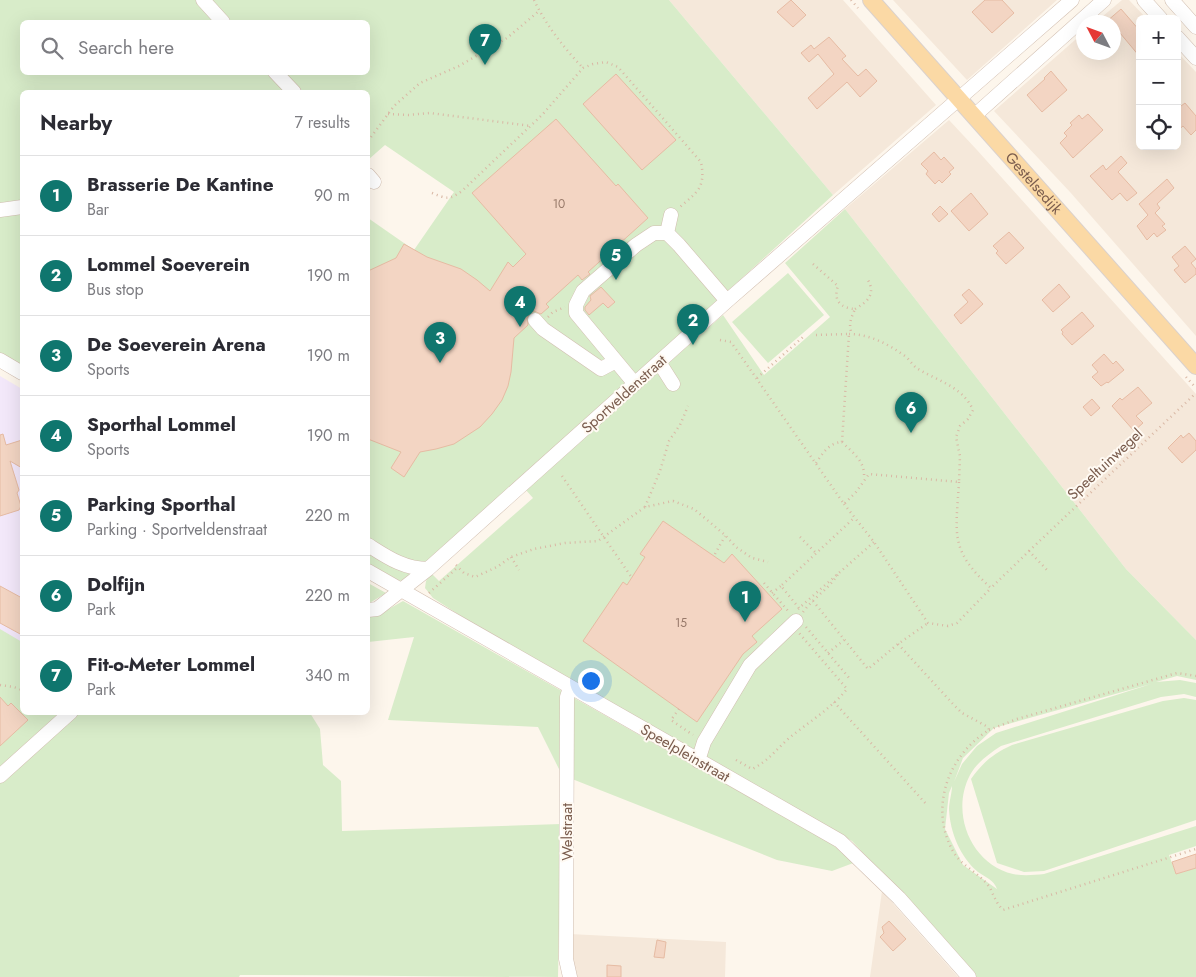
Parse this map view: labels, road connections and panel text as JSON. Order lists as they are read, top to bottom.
{
  "streets": {
    "main road": ["Gestelsedijk"],
    "street": ["Sportveldenstraat", "Speelpleinstraat", "Welstraat"],
    "path": ["Speeltuinwegel"]
  },
  "crossings": [
    ["Gestelsedijk", "Sportveldenstraat"],
    ["Sportveldenstraat", "Speelpleinstraat"],
    ["Speelpleinstraat", "Welstraat"]
  ],
  "house_numbers": ["10", "15"],
  "north": "top left",
  "page": {
    "map_buttons": ["+", "−"],
    "search": "Search here",
    "pins": [
      "7",
      "5",
      "4",
      "2",
      "3",
      "6",
      "1"
    ],
    "heading": ["Nearby", "7 results"],
    "list": [
      {
        "mark": "1",
        "name": "Brasserie De Kantine",
        "note": "Bar",
        "value": "90 m"
      },
      {
        "mark": "2",
        "name": "Lommel Soeverein",
        "note": "Bus stop",
        "value": "190 m"
      },
      {
        "mark": "3",
        "name": "De Soeverein Arena",
        "note": "Sports",
        "value": "190 m"
      },
      {
        "mark": "4",
        "name": "Sporthal Lommel",
        "note": "Sports",
        "value": "190 m"
      },
      {
        "mark": "5",
        "name": "Parking Sporthal",
        "note": "Parking · Sportveldenstraat",
        "value": "220 m"
      },
      {
        "mark": "6",
        "name": "Dolfijn",
        "note": "Park",
        "value": "220 m"
      },
      {
        "mark": "7",
        "name": "Fit-o-Meter Lommel",
        "note": "Park",
        "value": "340 m"
      }
    ]
  }
}
